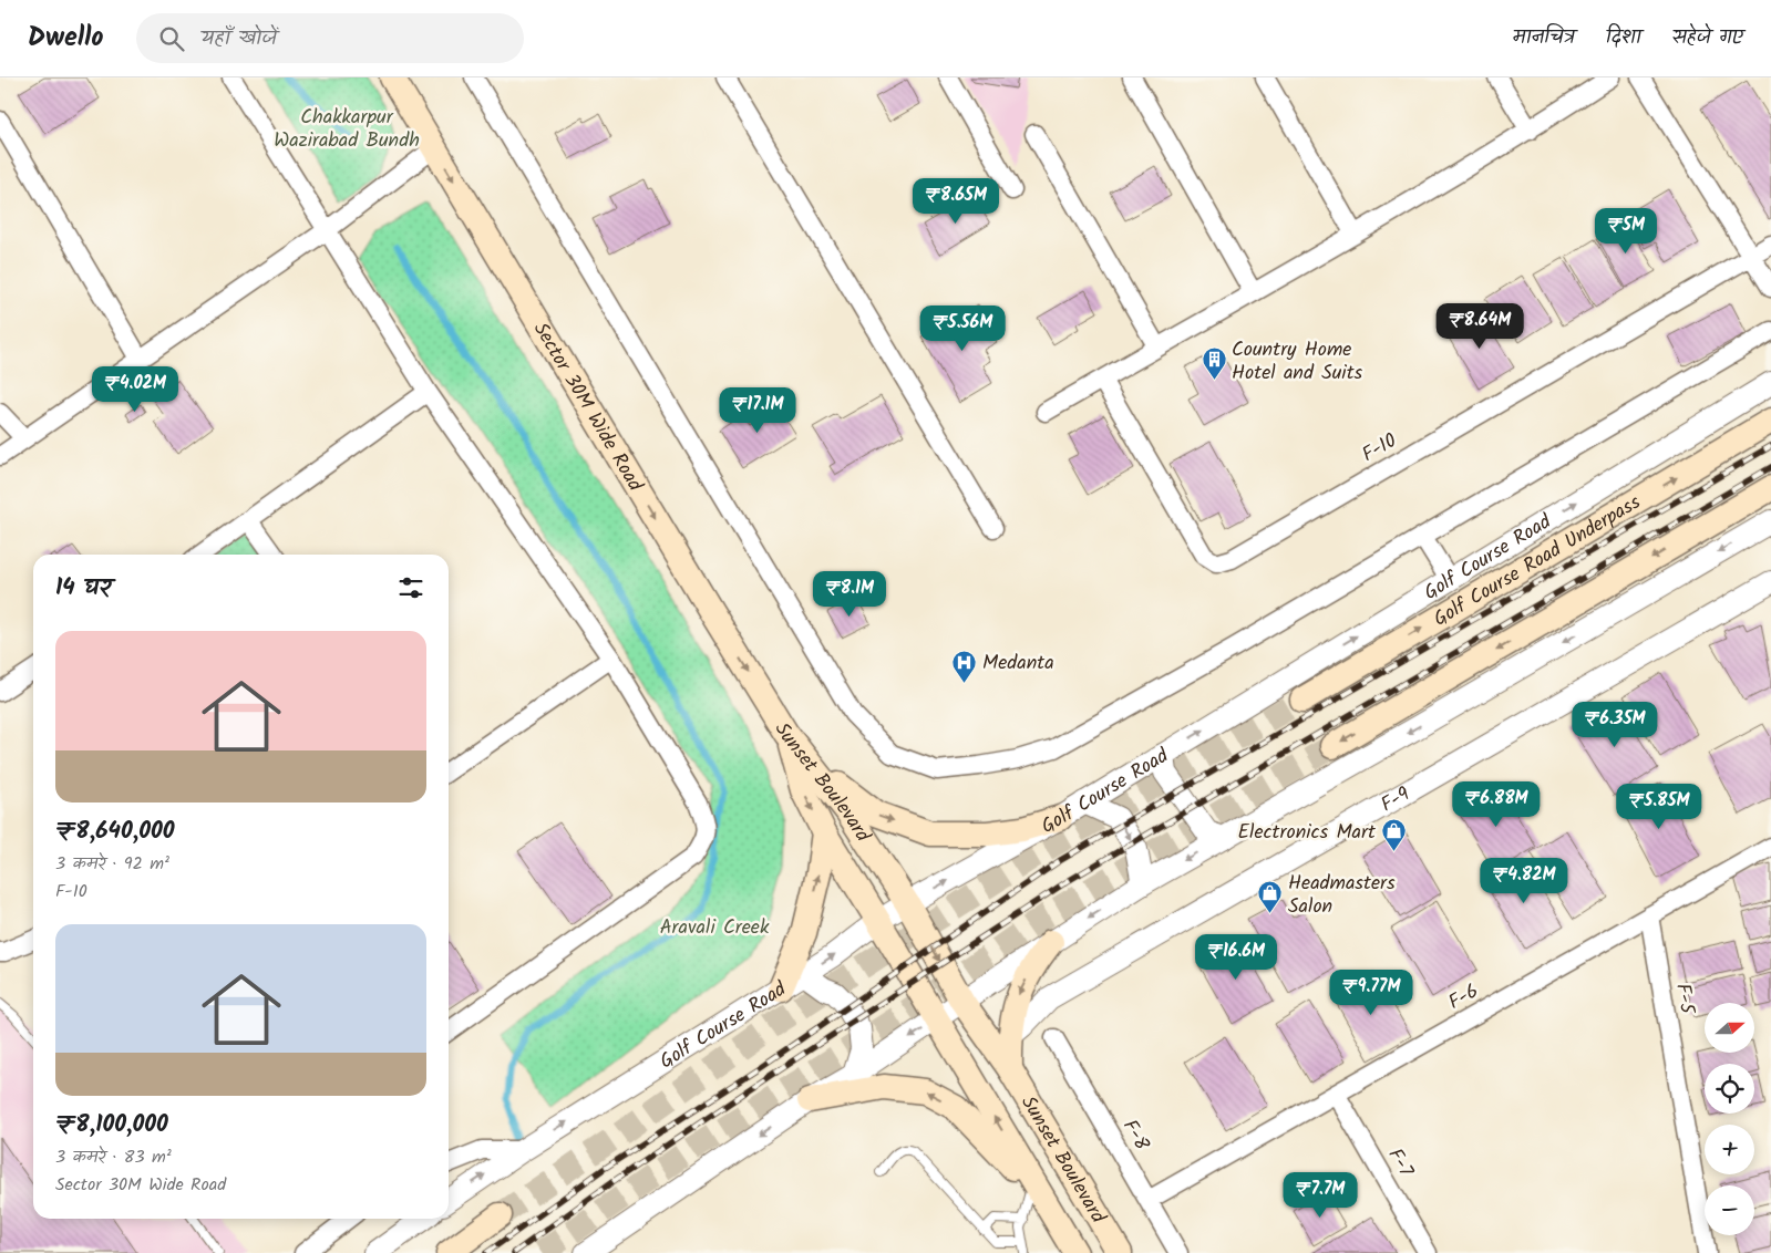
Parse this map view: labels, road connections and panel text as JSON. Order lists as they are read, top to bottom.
{
  "streets": {
    "main road": ["Sector 30M Wide Road", "Golf Course Road Underpass", "Sunset Boulevard"],
    "street": [
      "F-10",
      "Golf Course Road",
      "F-9",
      "F-6",
      "F-5",
      "F-8",
      "F-7"
    ]
  },
  "crossings": [
    ["Sector 30M Wide Road", "Sunset Boulevard"],
    ["Golf Course Road", "Sunset Boulevard"],
    ["F-6", "F-5"],
    ["F-6", "F-8"],
    ["F-6", "F-7"]
  ],
  "one_way": ["Sector 30M Wide Road"],
  "parks": ["Chakkarpur Wazirabad Bundh", "Aravali Creek"],
  "places": {
    "building": ["Country Home Hotel and Suits"],
    "hospital": ["Medanta"],
    "shop": ["Electronics Mart", "Headmasters Salon"]
  },
  "north": "right",
  "page": {
    "header": "Dwello",
    "search": "यहाँ खोजें",
    "nav": ["मानचित्र", "दिशा", "सहेजे गए"],
    "price": [
      "₹8.65M",
      "₹5M",
      "₹8.64M",
      "₹5.56M",
      "₹4.02M",
      "₹17.1M",
      "₹8.1M",
      "₹6.35M",
      "₹6.88M",
      "₹5.85M",
      "₹4.82M",
      "₹16.6M",
      "₹9.77M",
      "₹7.7M"
    ],
    "heading": "14 घर",
    "list": [
      {
        "name": "₹8,640,000",
        "note": "3 कमरे · 92 m² · F-10"
      },
      {
        "name": "₹8,100,000",
        "note": "3 कमरे · 83 m² · Sector 30M Wide Road"
      }
    ],
    "map_buttons": ["+", "−"]
  }
}
